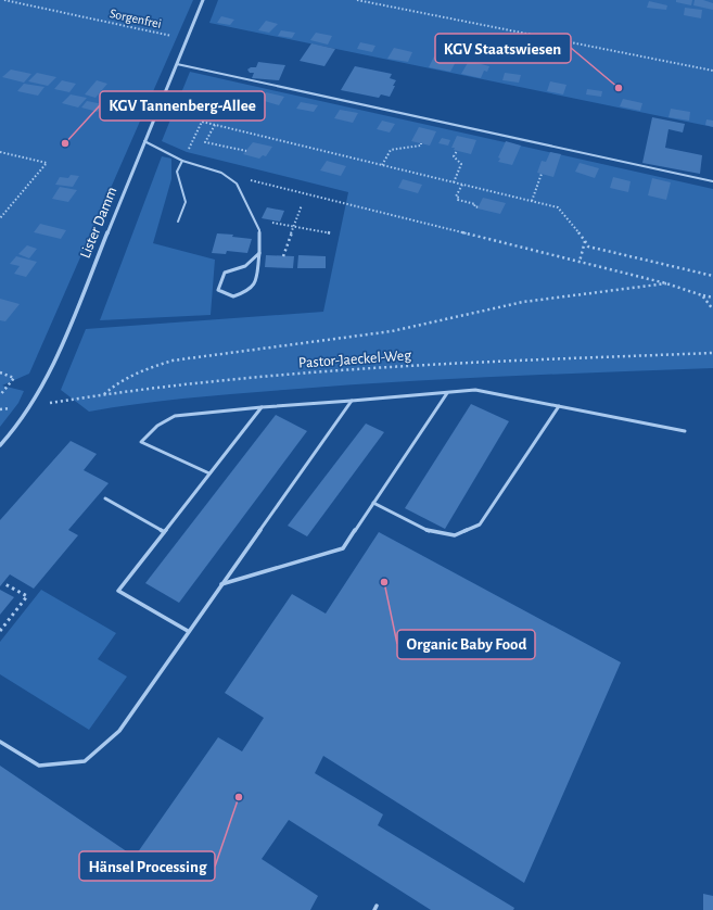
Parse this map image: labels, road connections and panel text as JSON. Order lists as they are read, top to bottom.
{
  "streets": {
    "street": ["Lister Damm"],
    "path": ["Sorgenfrei", "Pastor-Jaeckel-Weg"]
  },
  "crossings": [
    ["Sorgenfrei", "Lister Damm"],
    ["Lister Damm", "Pastor-Jaeckel-Weg"]
  ],
  "places": [
    "KGV Staatswiesen",
    "KGV Tannenberg-Allee",
    "Organic Baby Food",
    "Hänsel Processing"
  ]
}
